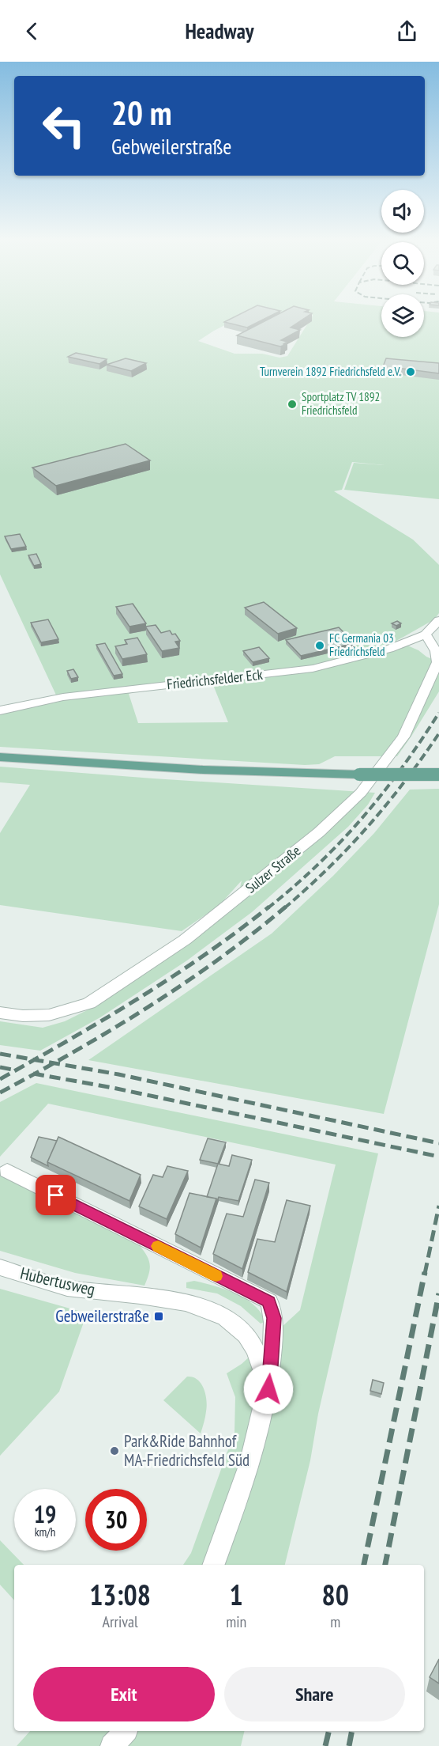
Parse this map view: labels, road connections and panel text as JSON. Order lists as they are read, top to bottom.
{
  "streets": {
    "street": ["Friedrichsfelder Eck", "Sulzer Straße", "Hubertusweg"]
  },
  "crossings": [
    ["Friedrichsfelder Eck", "Sulzer Straße"]
  ],
  "places": {
    "other": [
      "Turnverein 1892 Friedrichsfeld e.V.",
      "Sportplatz TV 1892 Friedrichsfeld",
      "FC Germania 03 Friedrichsfeld",
      "Park&Ride Bahnhof MA-Friedrichsfeld Süd"
    ],
    "transit": ["Gebweilerstraße"]
  },
  "page": {
    "header": "Headway",
    "turn": ["20 m", "Gebweilerstraße"],
    "speed": "19 km/h",
    "limit": "30",
    "eta": [
      "13:08",
      "Arrival",
      "1",
      "min",
      "80",
      "m"
    ],
    "buttons": ["Exit", "Share"]
  }
}
